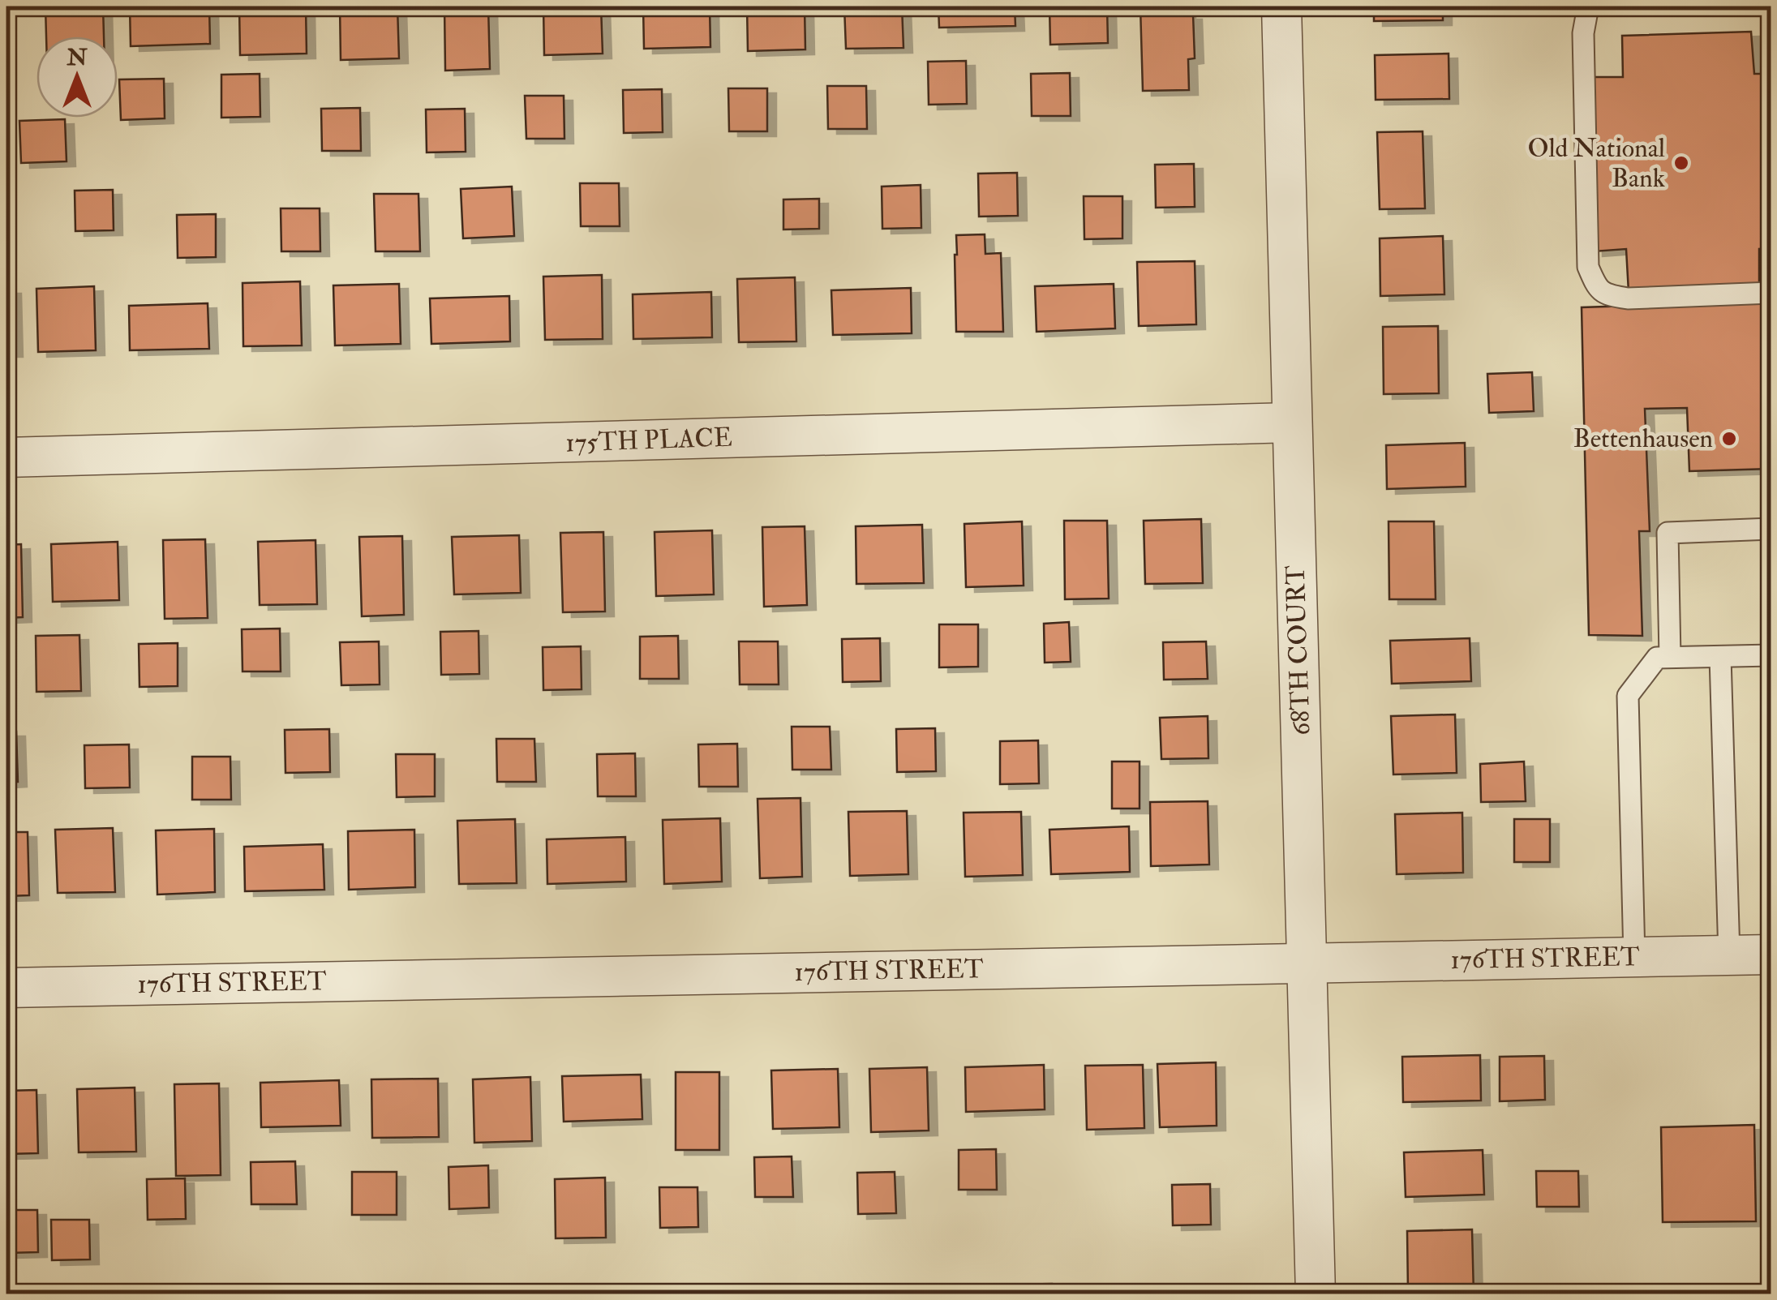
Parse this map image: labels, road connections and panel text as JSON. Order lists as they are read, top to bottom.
{
  "streets": {
    "street": ["175TH PLACE", "68TH COURT", "176TH STREET"]
  },
  "crossings": [
    ["175TH PLACE", "68TH COURT"],
    ["68TH COURT", "176TH STREET"]
  ],
  "places": ["Old National Bank", "Bettenhausen"],
  "north": "top"
}
